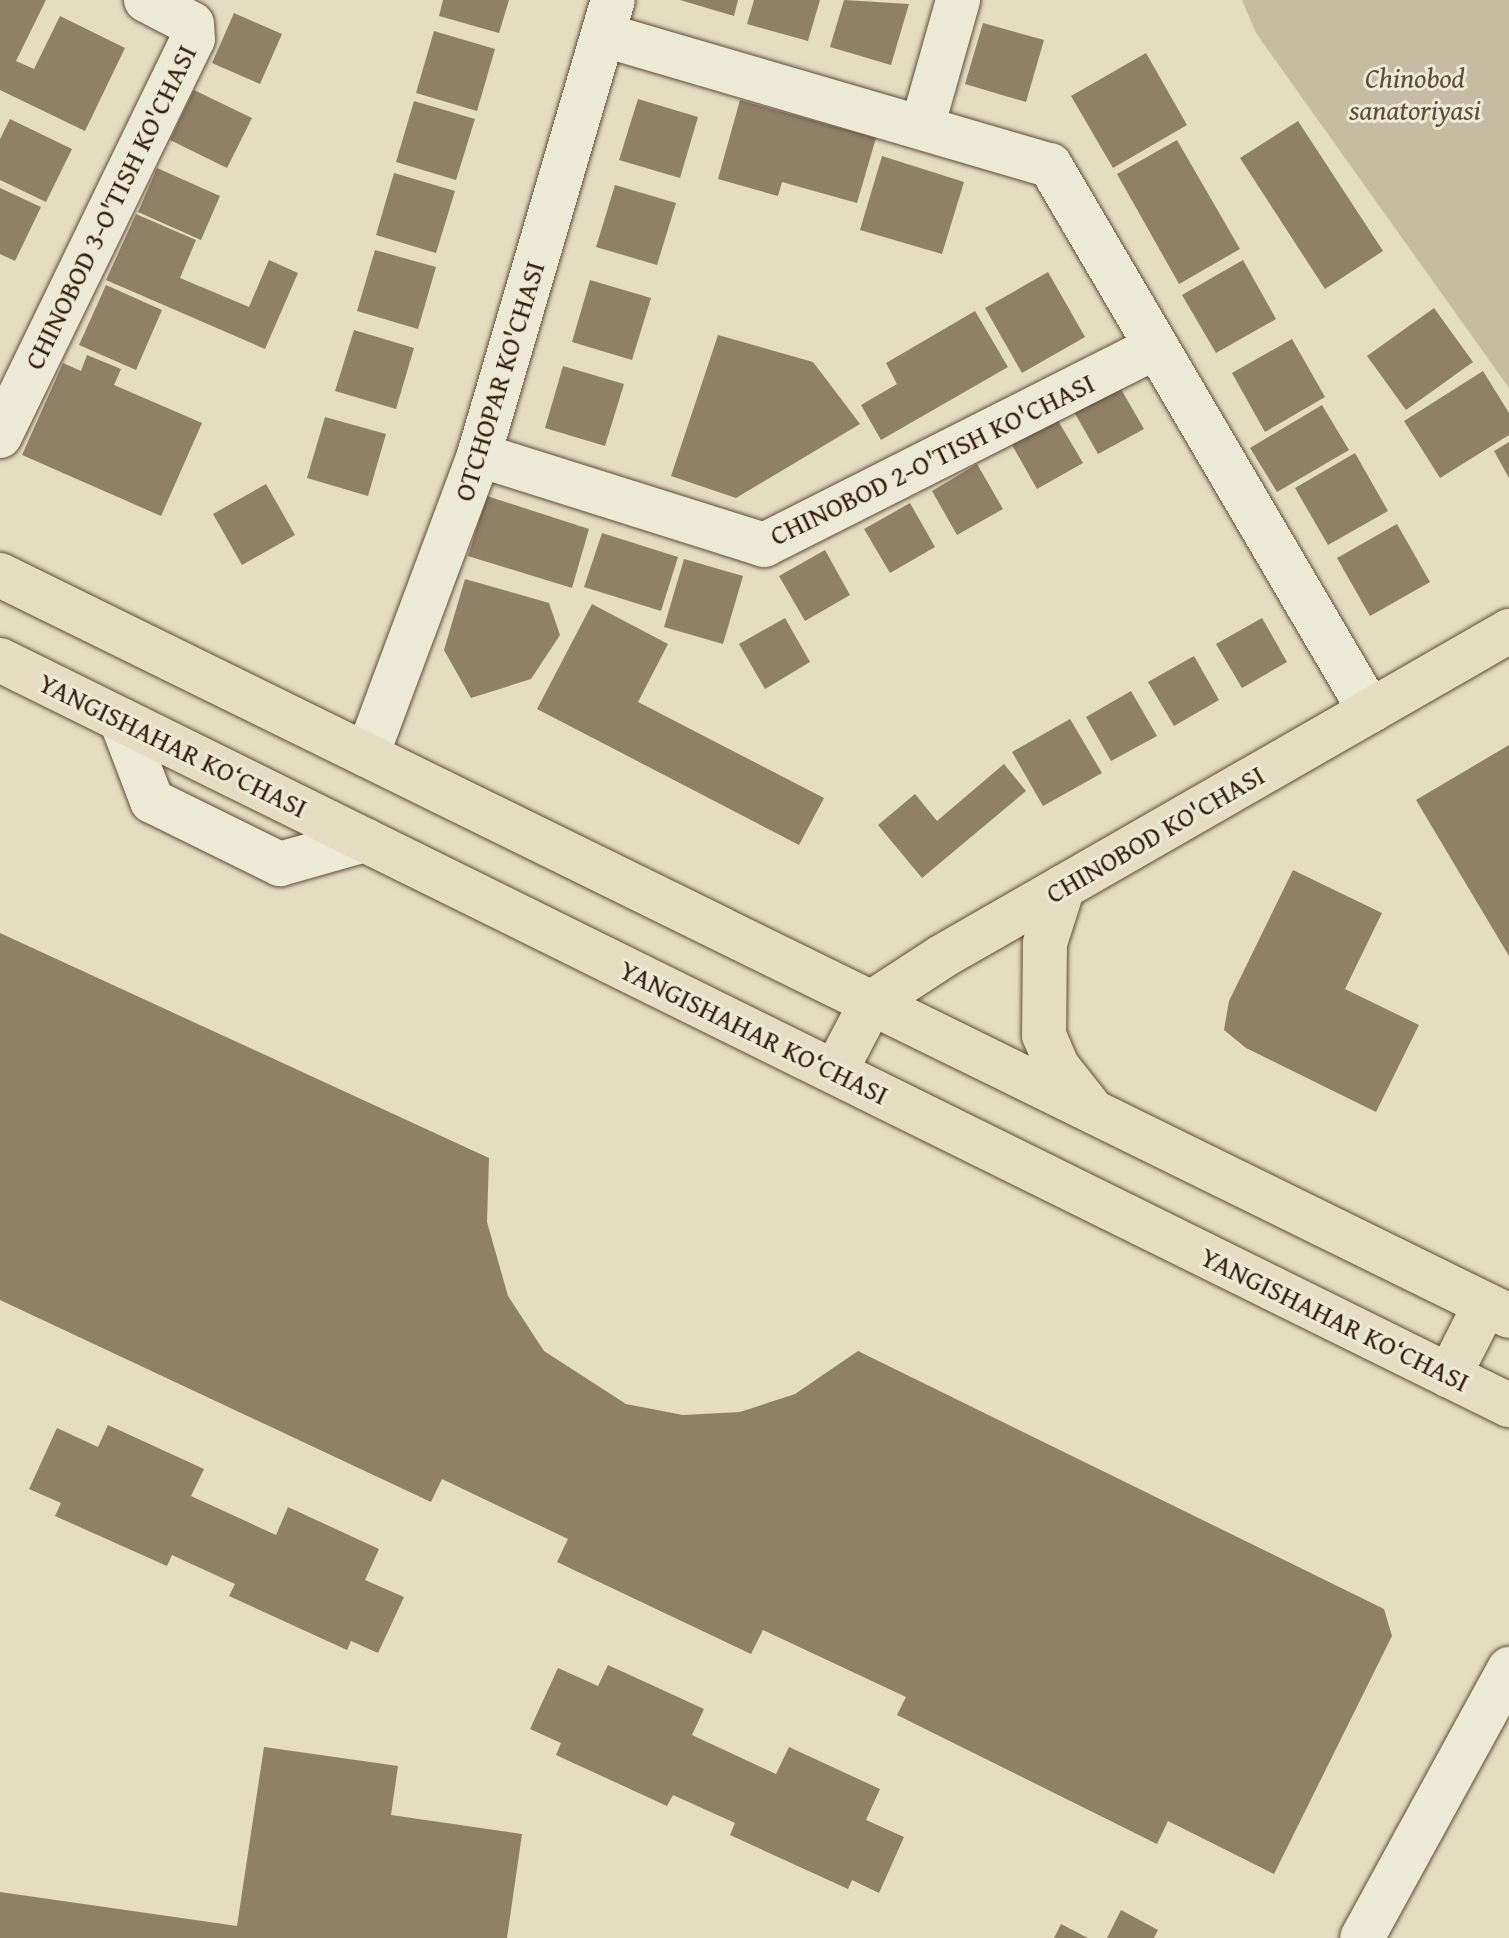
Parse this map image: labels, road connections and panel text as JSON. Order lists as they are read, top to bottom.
{
  "streets": {
    "main road": ["YANGISHAHAR KO‘CHASI", "CHINOBOD KO'CHASI"],
    "street": ["CHINOBOD 3-O'TISH KO'CHASI", "OTCHOPAR KO'CHASI", "CHINOBOD 2-O'TISH KO'CHASI"]
  },
  "crossings": [
    ["OTCHOPAR KO'CHASI", "CHINOBOD 2-O'TISH KO'CHASI"]
  ],
  "parks": ["Chinobod sanatoriyasi"]
}
